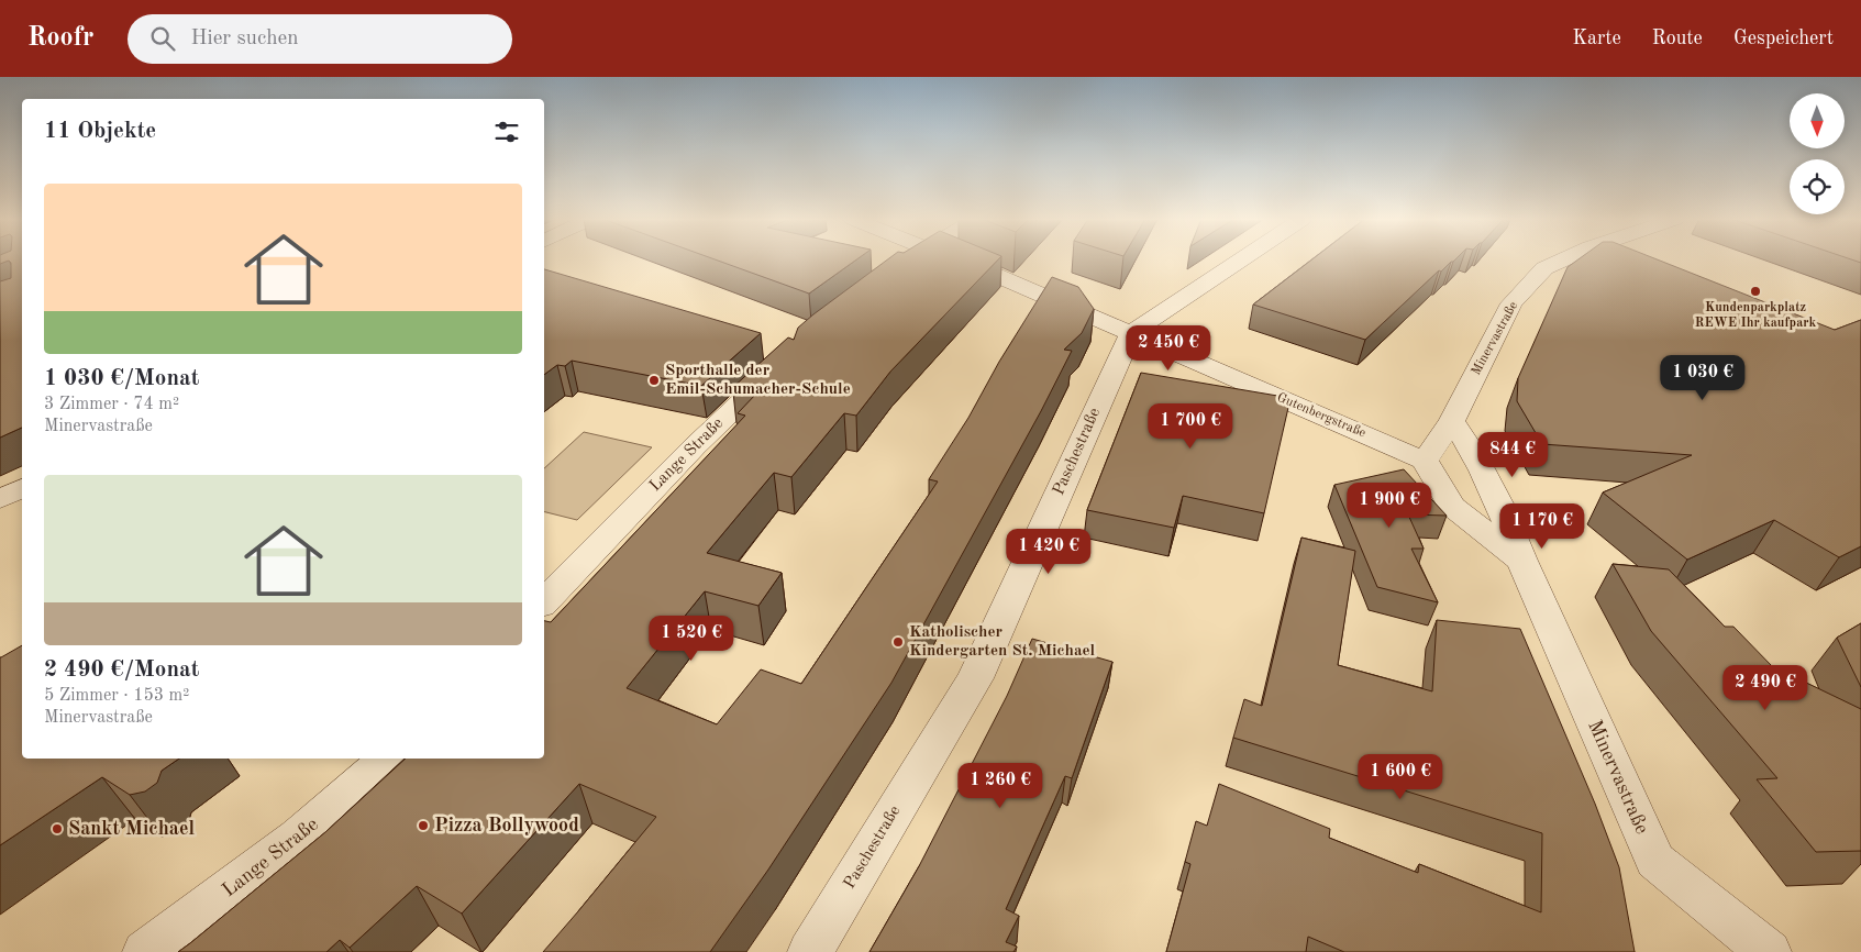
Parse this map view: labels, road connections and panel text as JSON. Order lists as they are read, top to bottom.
{
  "streets": {
    "street": [
      "Minervastraße",
      "Gutenbergstraße",
      "Paschestraße",
      "Lange Straße"
    ]
  },
  "crossings": [
    ["Minervastraße", "Gutenbergstraße"],
    ["Gutenbergstraße", "Paschestraße"]
  ],
  "places": [
    "Kundenparkplatz REWE Ihr kaufpark",
    "Sporthalle der Emil-Schumacher-Schule",
    "Katholischer Kindergarten St. Michael",
    "Pizza Bollywood",
    "Sankt Michael"
  ],
  "north": "bottom",
  "page": {
    "header": "Roofr",
    "search": "Hier suchen",
    "nav": ["Karte", "Route", "Gespeichert"],
    "heading": "11 Objekte",
    "list": [
      {
        "name": "1 030 €/Monat",
        "note": "3 Zimmer · 74 m² · Minervastraße"
      },
      {
        "name": "2 490 €/Monat",
        "note": "5 Zimmer · 153 m² · Minervastraße"
      }
    ],
    "price": [
      "2 450 €",
      "1 030 €",
      "1 700 €",
      "844 €",
      "1 900 €",
      "1 170 €",
      "1 420 €",
      "1 520 €",
      "2 490 €",
      "1 600 €",
      "1 260 €"
    ]
  }
}
